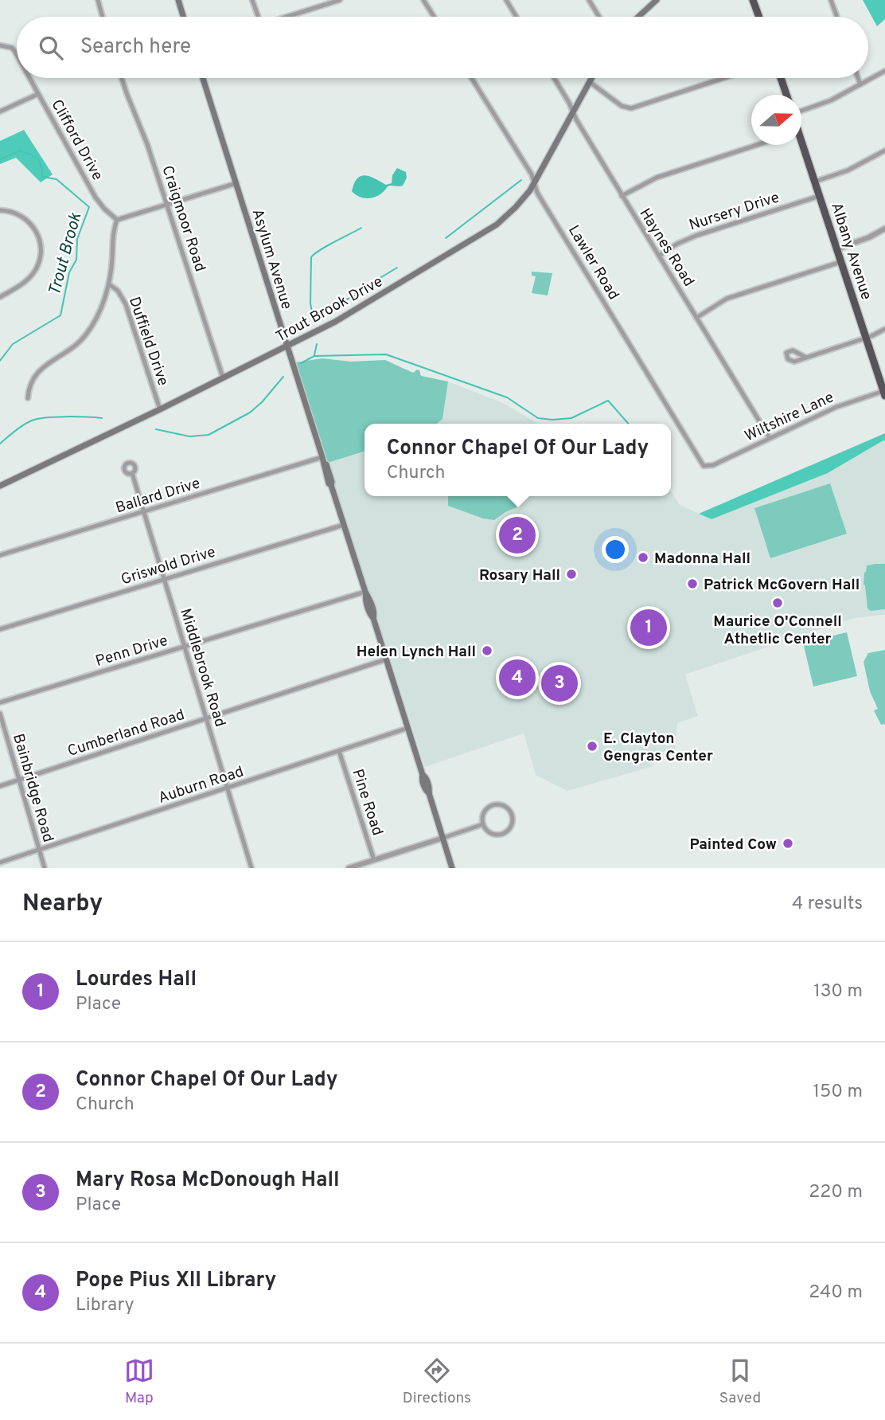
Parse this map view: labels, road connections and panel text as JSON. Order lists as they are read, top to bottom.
{
  "streets": {
    "highway": ["Albany Avenue"],
    "main road": ["Asylum Avenue", "Trout Brook Drive"],
    "street": [
      "Clifford Drive",
      "Nursery Drive",
      "Craigmoor Road",
      "Haynes Road",
      "Lawler Road",
      "Duffield Drive",
      "Wiltshire Lane",
      "Ballard Drive",
      "Griswold Drive",
      "Penn Drive",
      "Middlebrook Road",
      "Cumberland Road",
      "Auburn Road",
      "Bainbridge Road",
      "Pine Road"
    ]
  },
  "crossings": [
    ["Nursery Drive", "Haynes Road"],
    ["Nursery Drive", "Albany Avenue"],
    ["Craigmoor Road", "Trout Brook Drive"],
    ["Haynes Road", "Trout Brook Drive"],
    ["Haynes Road", "Wiltshire Lane"],
    ["Albany Avenue", "Wiltshire Lane"],
    ["Asylum Avenue", "Trout Brook Drive"],
    ["Asylum Avenue", "Ballard Drive"],
    ["Asylum Avenue", "Griswold Drive"],
    ["Asylum Avenue", "Penn Drive"],
    ["Asylum Avenue", "Cumberland Road"],
    ["Asylum Avenue", "Auburn Road"],
    ["Lawler Road", "Trout Brook Drive"],
    ["Lawler Road", "Wiltshire Lane"],
    ["Trout Brook Drive", "Duffield Drive"],
    ["Ballard Drive", "Middlebrook Road"],
    ["Griswold Drive", "Middlebrook Road"],
    ["Penn Drive", "Middlebrook Road"],
    ["Middlebrook Road", "Cumberland Road"],
    ["Middlebrook Road", "Auburn Road"],
    ["Cumberland Road", "Bainbridge Road"],
    ["Auburn Road", "Bainbridge Road"],
    ["Auburn Road", "Pine Road"]
  ],
  "water": ["Trout Brook"],
  "places": [
    "Madonna Hall",
    "Rosary Hall",
    "Patrick McGovern Hall",
    "Maurice O'Connell Athetlic Center",
    "Helen Lynch Hall",
    "E. Clayton Gengras Center",
    "Painted Cow"
  ],
  "north": "right",
  "page": {
    "search": "Search here",
    "popup": ["Connor Chapel Of Our Lady", "Church"],
    "pins": [
      "2",
      "1",
      "4",
      "3"
    ],
    "heading": ["Nearby", "4 results"],
    "list": [
      {
        "mark": "1",
        "name": "Lourdes Hall",
        "note": "Place",
        "value": "130 m"
      },
      {
        "mark": "2",
        "name": "Connor Chapel Of Our Lady",
        "note": "Church",
        "value": "150 m"
      },
      {
        "mark": "3",
        "name": "Mary Rosa McDonough Hall",
        "note": "Place",
        "value": "220 m"
      },
      {
        "mark": "4",
        "name": "Pope Pius XII Library",
        "note": "Library",
        "value": "240 m"
      }
    ],
    "nav": ["Map", "Directions", "Saved"]
  }
}
